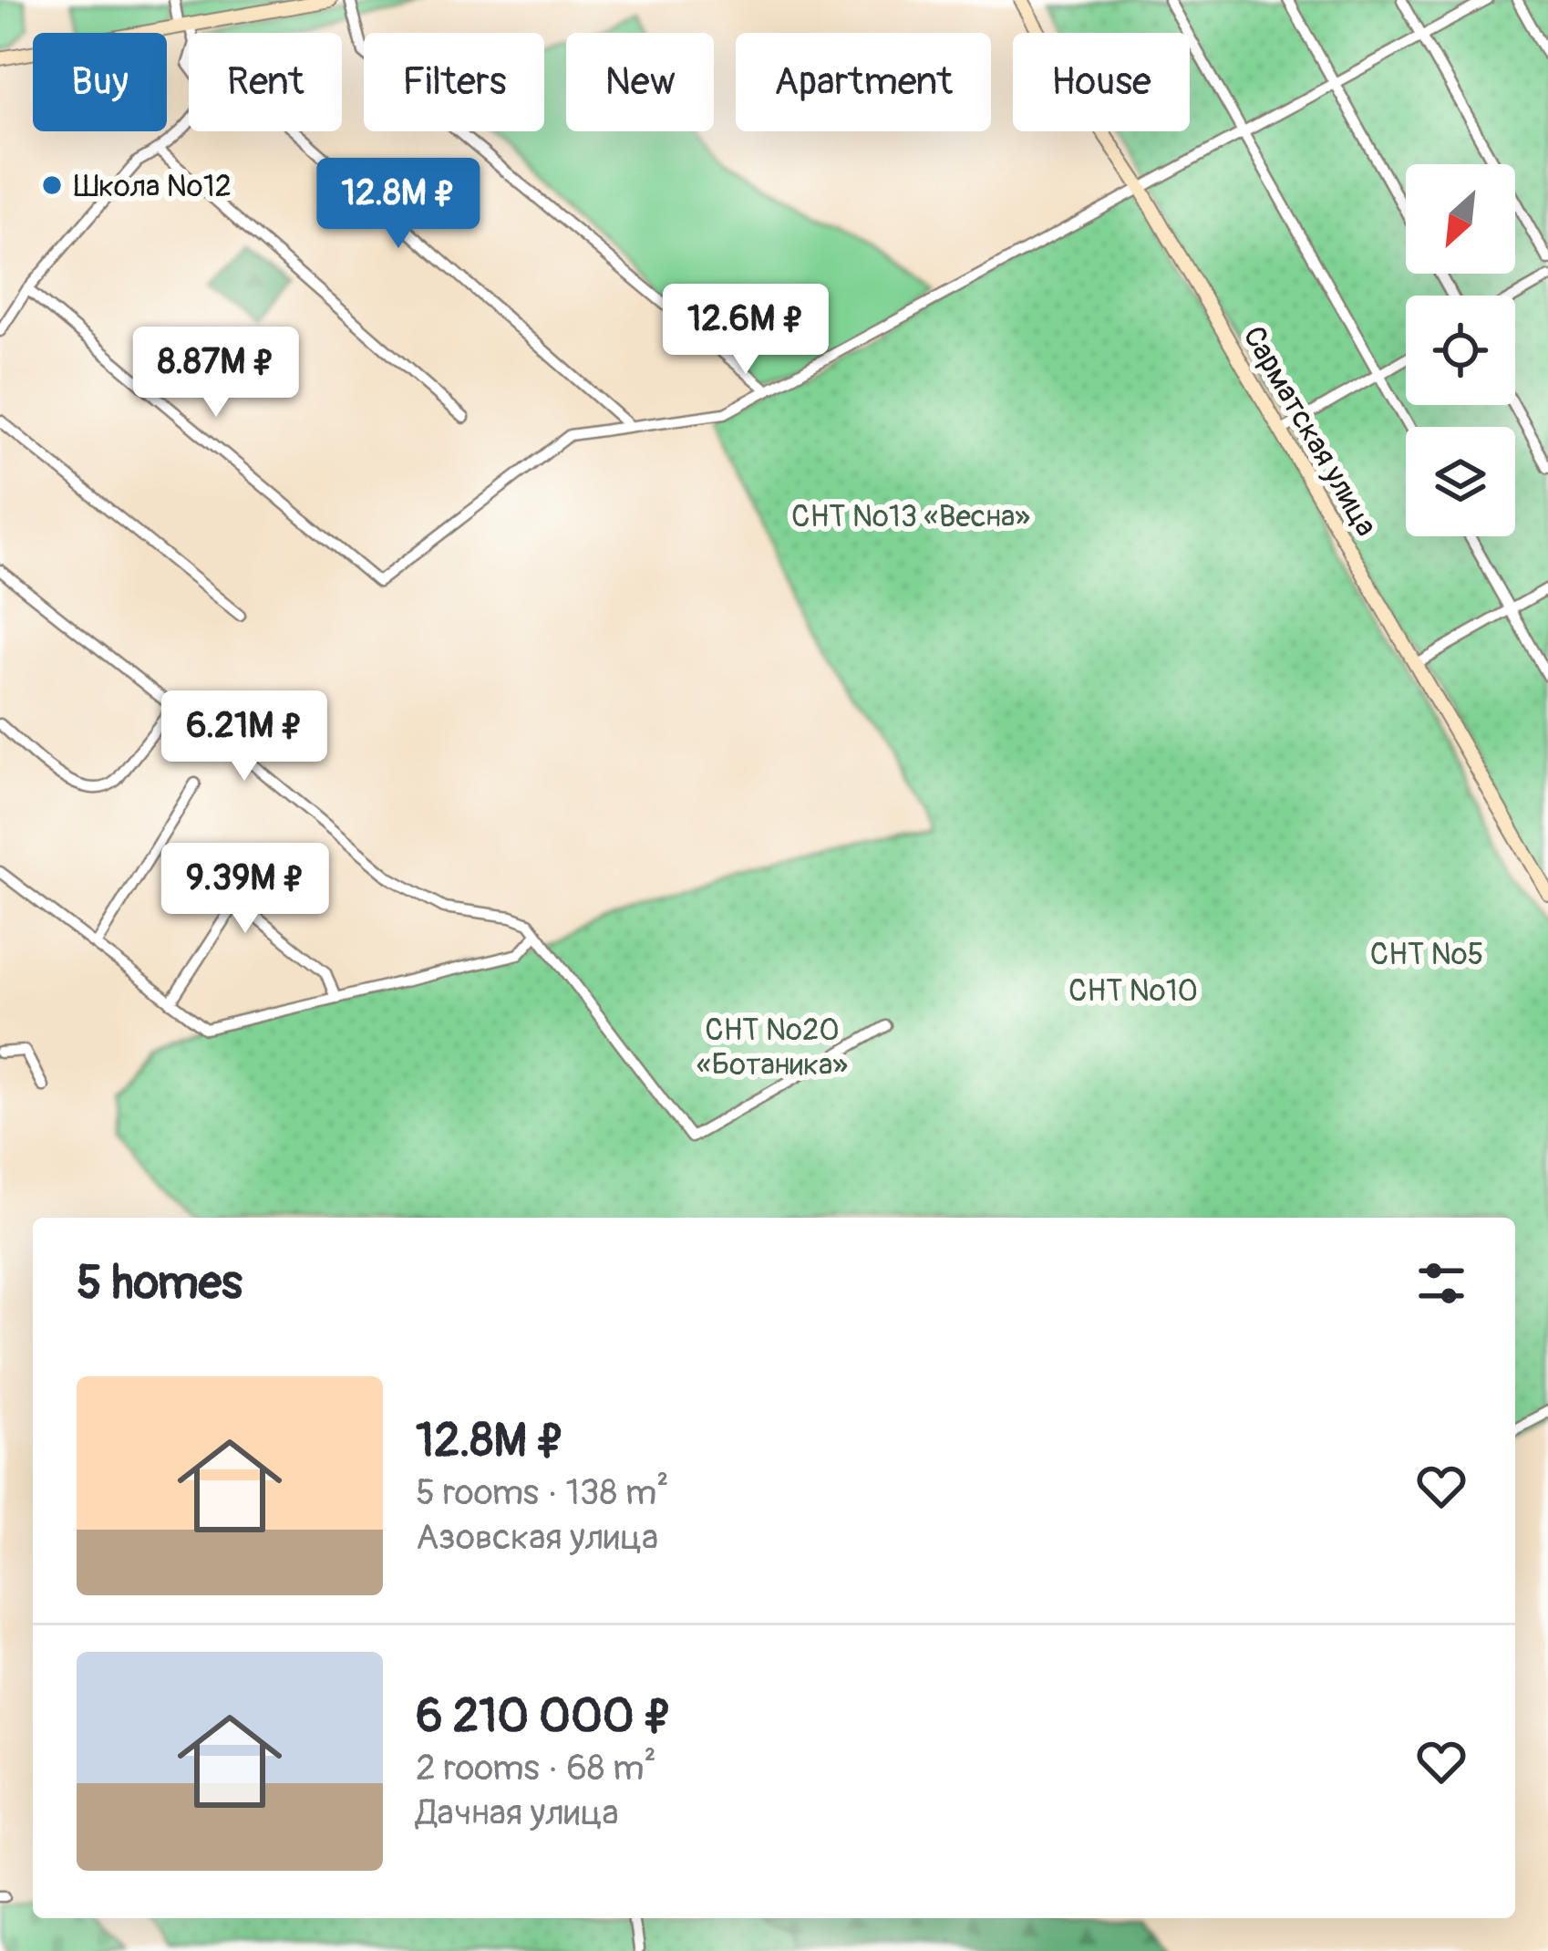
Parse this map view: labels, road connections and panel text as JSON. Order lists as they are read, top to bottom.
{
  "streets": {
    "main road": ["Сарматская улица"]
  },
  "parks": [
    "СНТ №13 «Весна»",
    "СНТ №5",
    "СНТ №10",
    "СНТ №20 «Ботаника»"
  ],
  "places": ["Школа №12"],
  "north": "bottom left",
  "page": {
    "chip": [
      "Buy",
      "Rent",
      "Filters",
      "New",
      "Apartment",
      "House"
    ],
    "price": [
      "12.8M ₽",
      "12.6M ₽",
      "8.87M ₽",
      "6.21M ₽",
      "9.39M ₽"
    ],
    "heading": "5 homes",
    "list": [
      {
        "name": "12.8M ₽",
        "note": "5 rooms · 138 m² · Азовская улица"
      },
      {
        "name": "6 210 000 ₽",
        "note": "2 rooms · 68 m² · Дачная улица"
      }
    ]
  }
}
